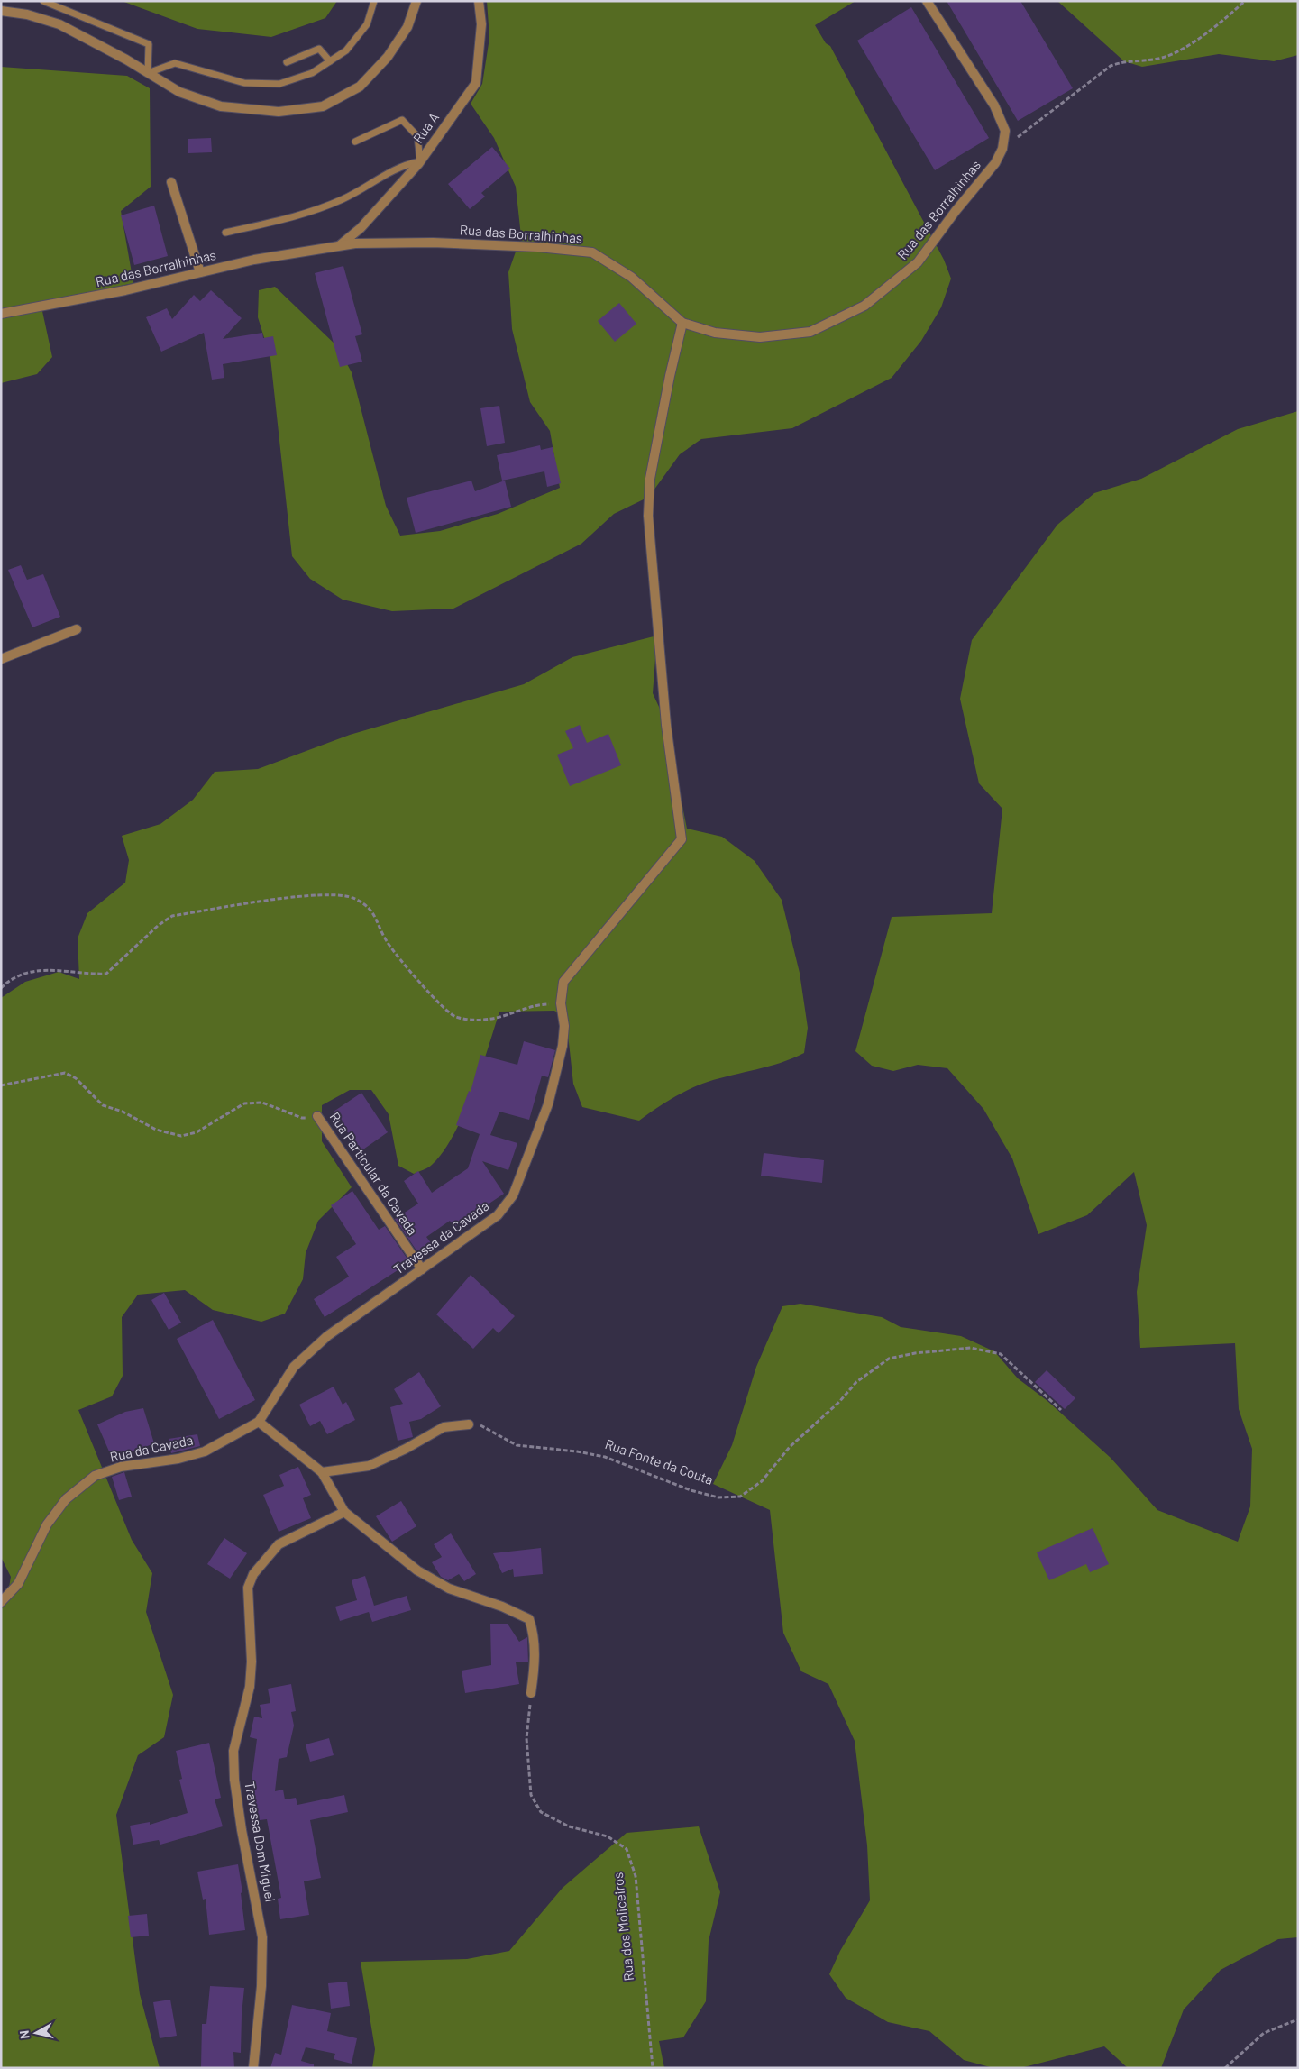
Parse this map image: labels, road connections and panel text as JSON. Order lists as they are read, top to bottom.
{
  "streets": {
    "street": [
      "Rua A",
      "Rua das Borralhinhas",
      "Rua Particular da Cavada",
      "Travessa da Cavada",
      "Rua da Cavada",
      "Travessa Dom Miguel"
    ],
    "path": ["Rua Fonte da Couta", "Rua dos Moliceiros"]
  },
  "crossings": [
    ["Rua A", "Rua das Borralhinhas"],
    ["Rua das Borralhinhas", "Travessa da Cavada"],
    ["Rua Particular da Cavada", "Travessa da Cavada"],
    ["Travessa da Cavada", "Rua da Cavada"]
  ],
  "north": "left"
}
